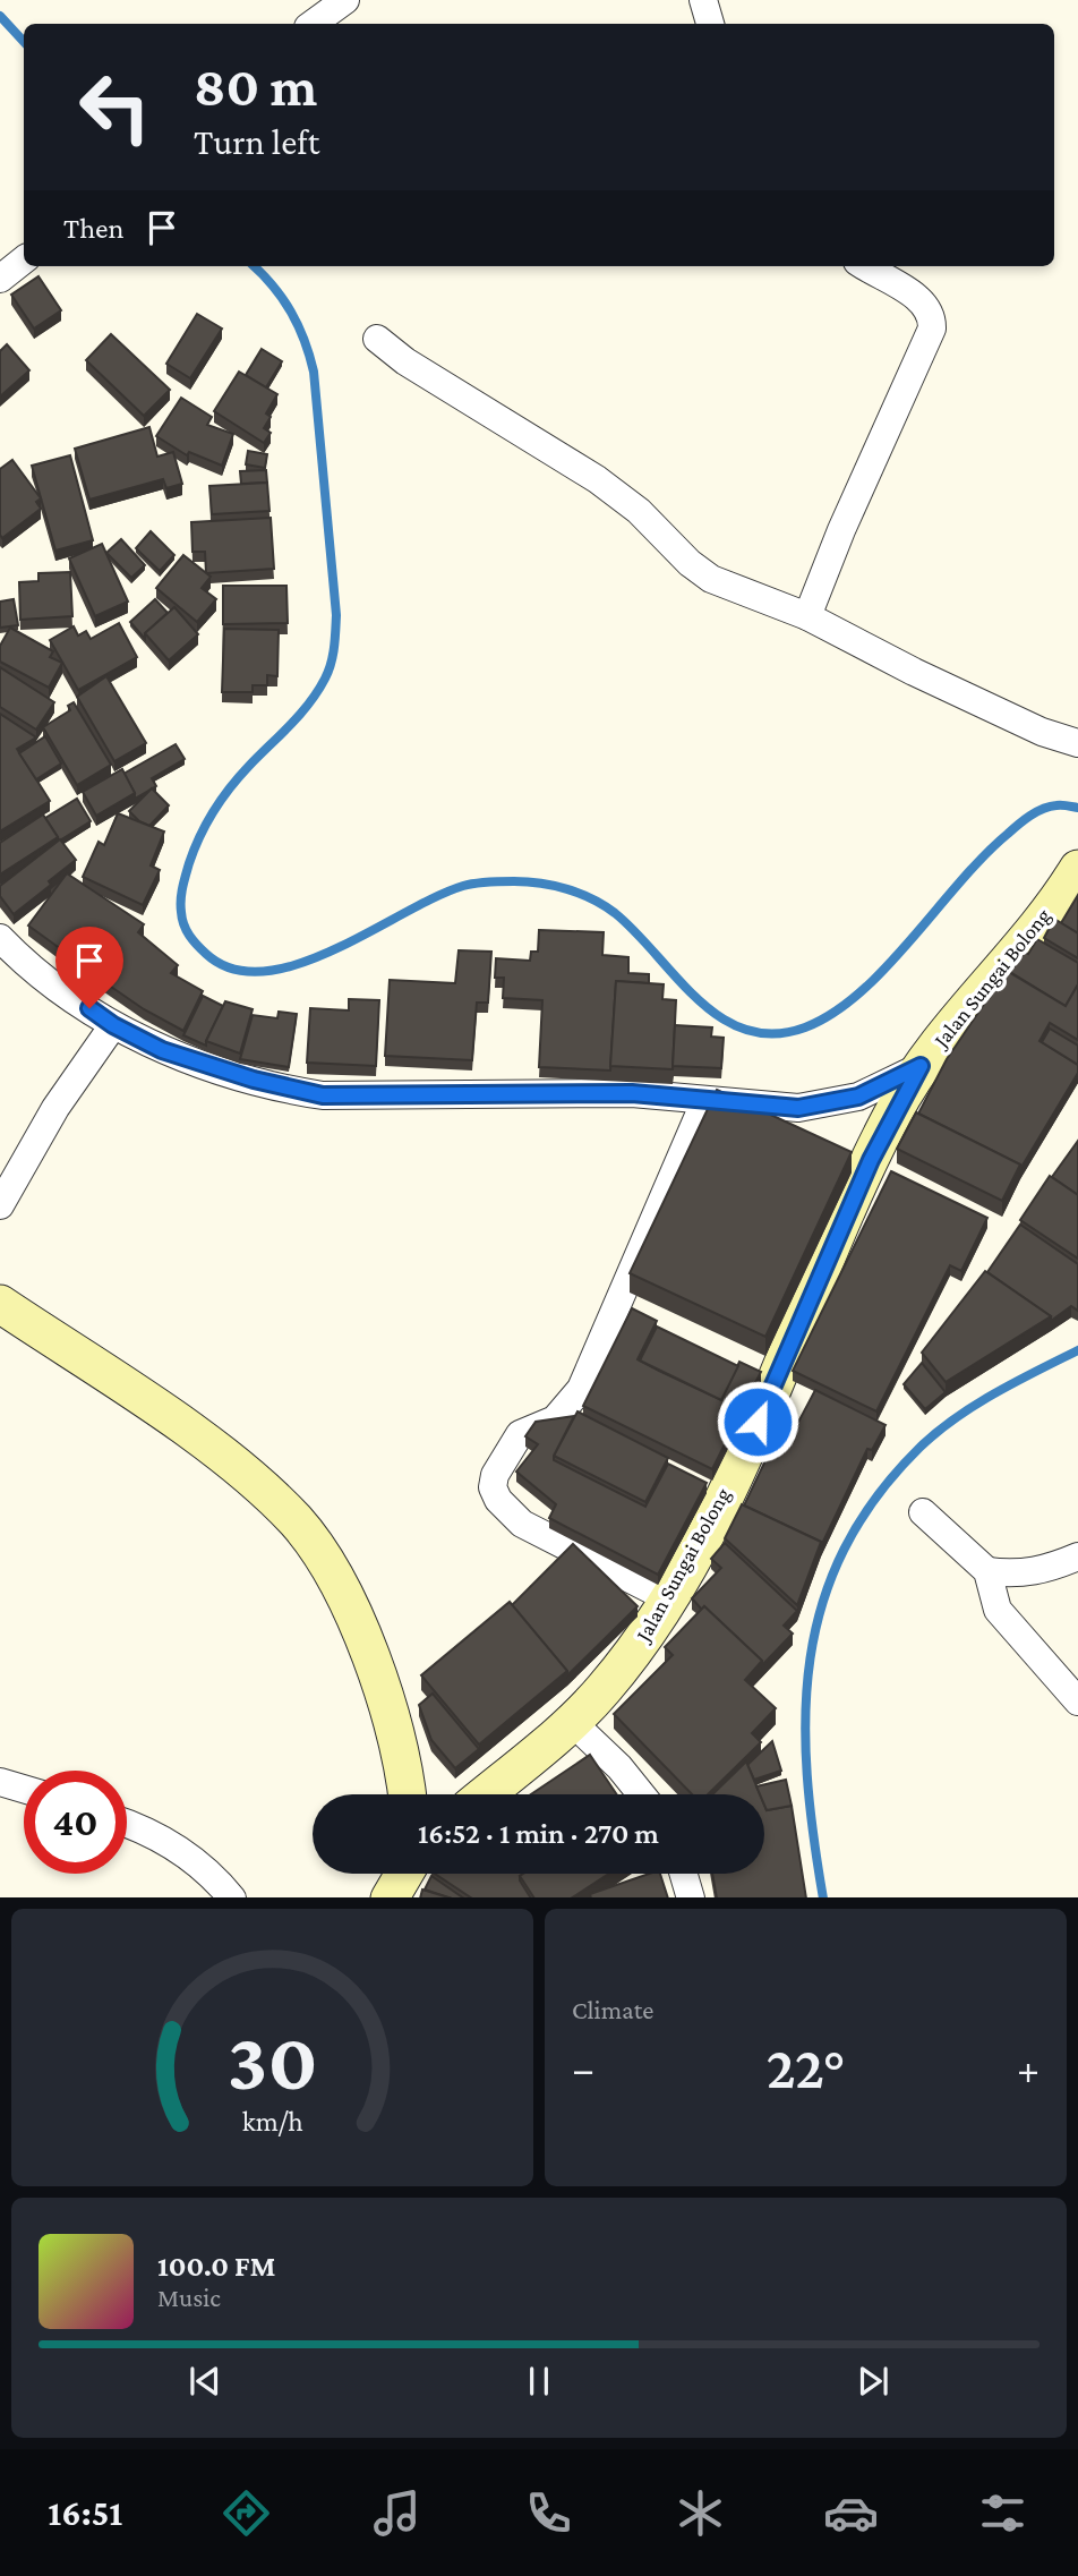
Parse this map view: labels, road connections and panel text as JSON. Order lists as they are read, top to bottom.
{
  "streets": {
    "street": ["Jalan Sungai Bolong"]
  },
  "page": {
    "turn": ["80 m", "Turn left"],
    "then": "Then",
    "limit": "40",
    "trip": "16:52 · 1 min · 270 m",
    "tile": "Climate",
    "heat": ["−", "22°", "+"],
    "song": ["100.0 FM", "Music"],
    "tabs": "16:51",
    "gauge": ["30", "km/h"]
  }
}
